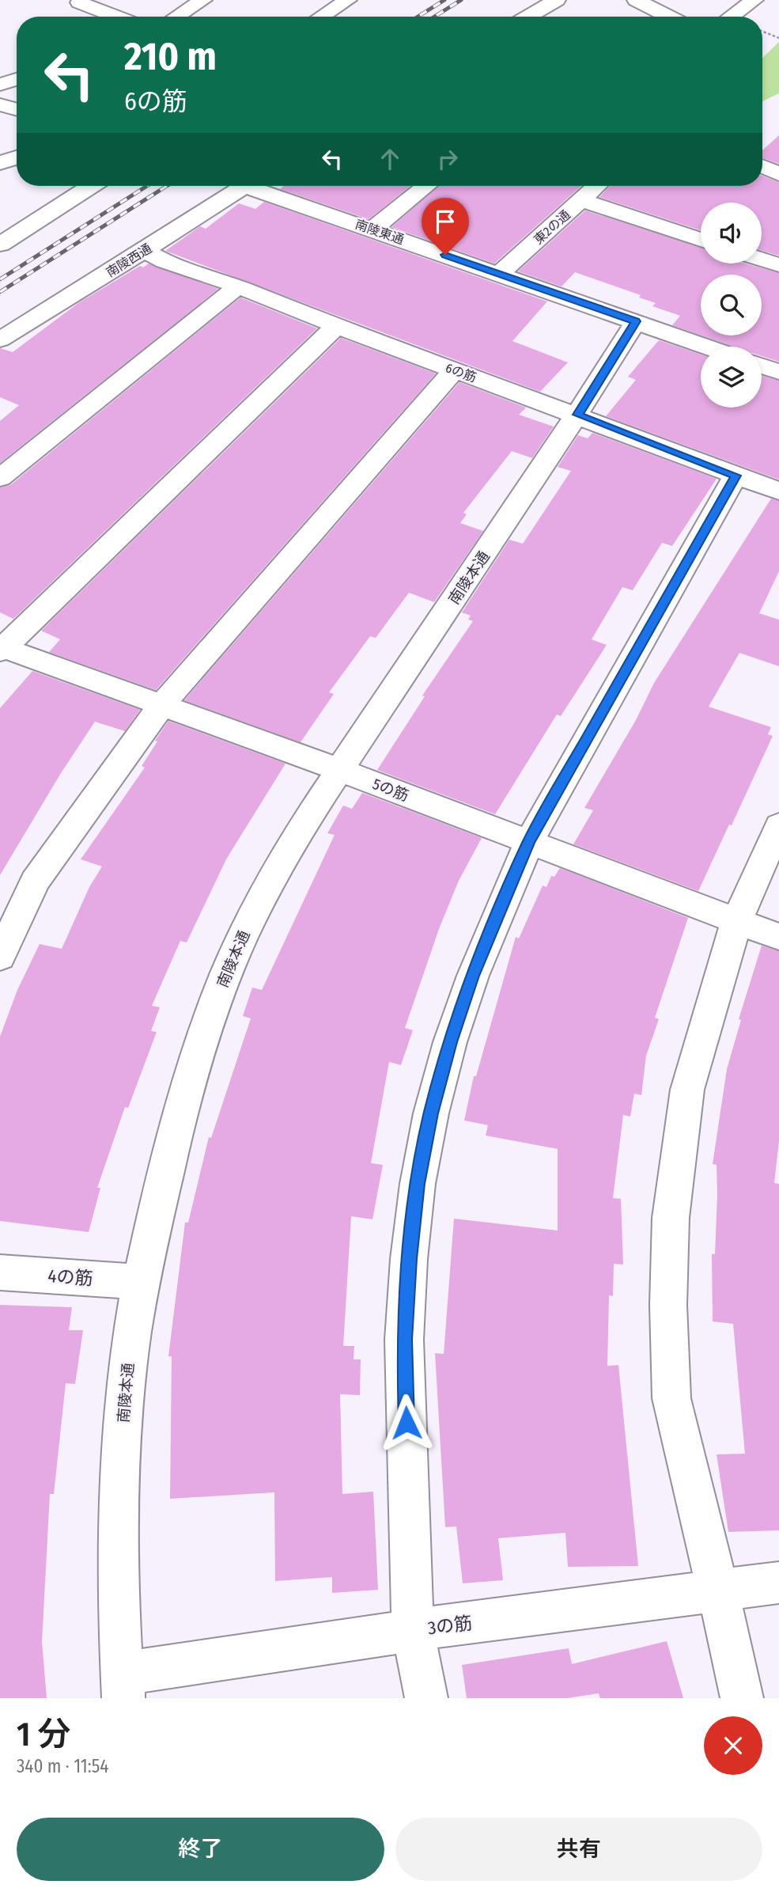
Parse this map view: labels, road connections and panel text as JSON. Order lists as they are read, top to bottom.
{
  "streets": {
    "street": [
      "東2の通",
      "南陵東通",
      "南陵西通",
      "6の筋",
      "南陵本通",
      "5の筋",
      "4の筋",
      "3の筋"
    ]
  },
  "crossings": [
    ["東2の通", "南陵東通"],
    ["南陵東通", "南陵本通"],
    ["南陵西通", "6の筋"],
    ["6の筋", "南陵本通"],
    ["南陵本通", "5の筋"],
    ["南陵本通", "4の筋"],
    ["南陵本通", "3の筋"]
  ],
  "page": {
    "turn": ["210 m", "6の筋"],
    "heading": ["1 分", "340 m · 11:54"],
    "buttons": ["終了", "共有"]
  }
}
